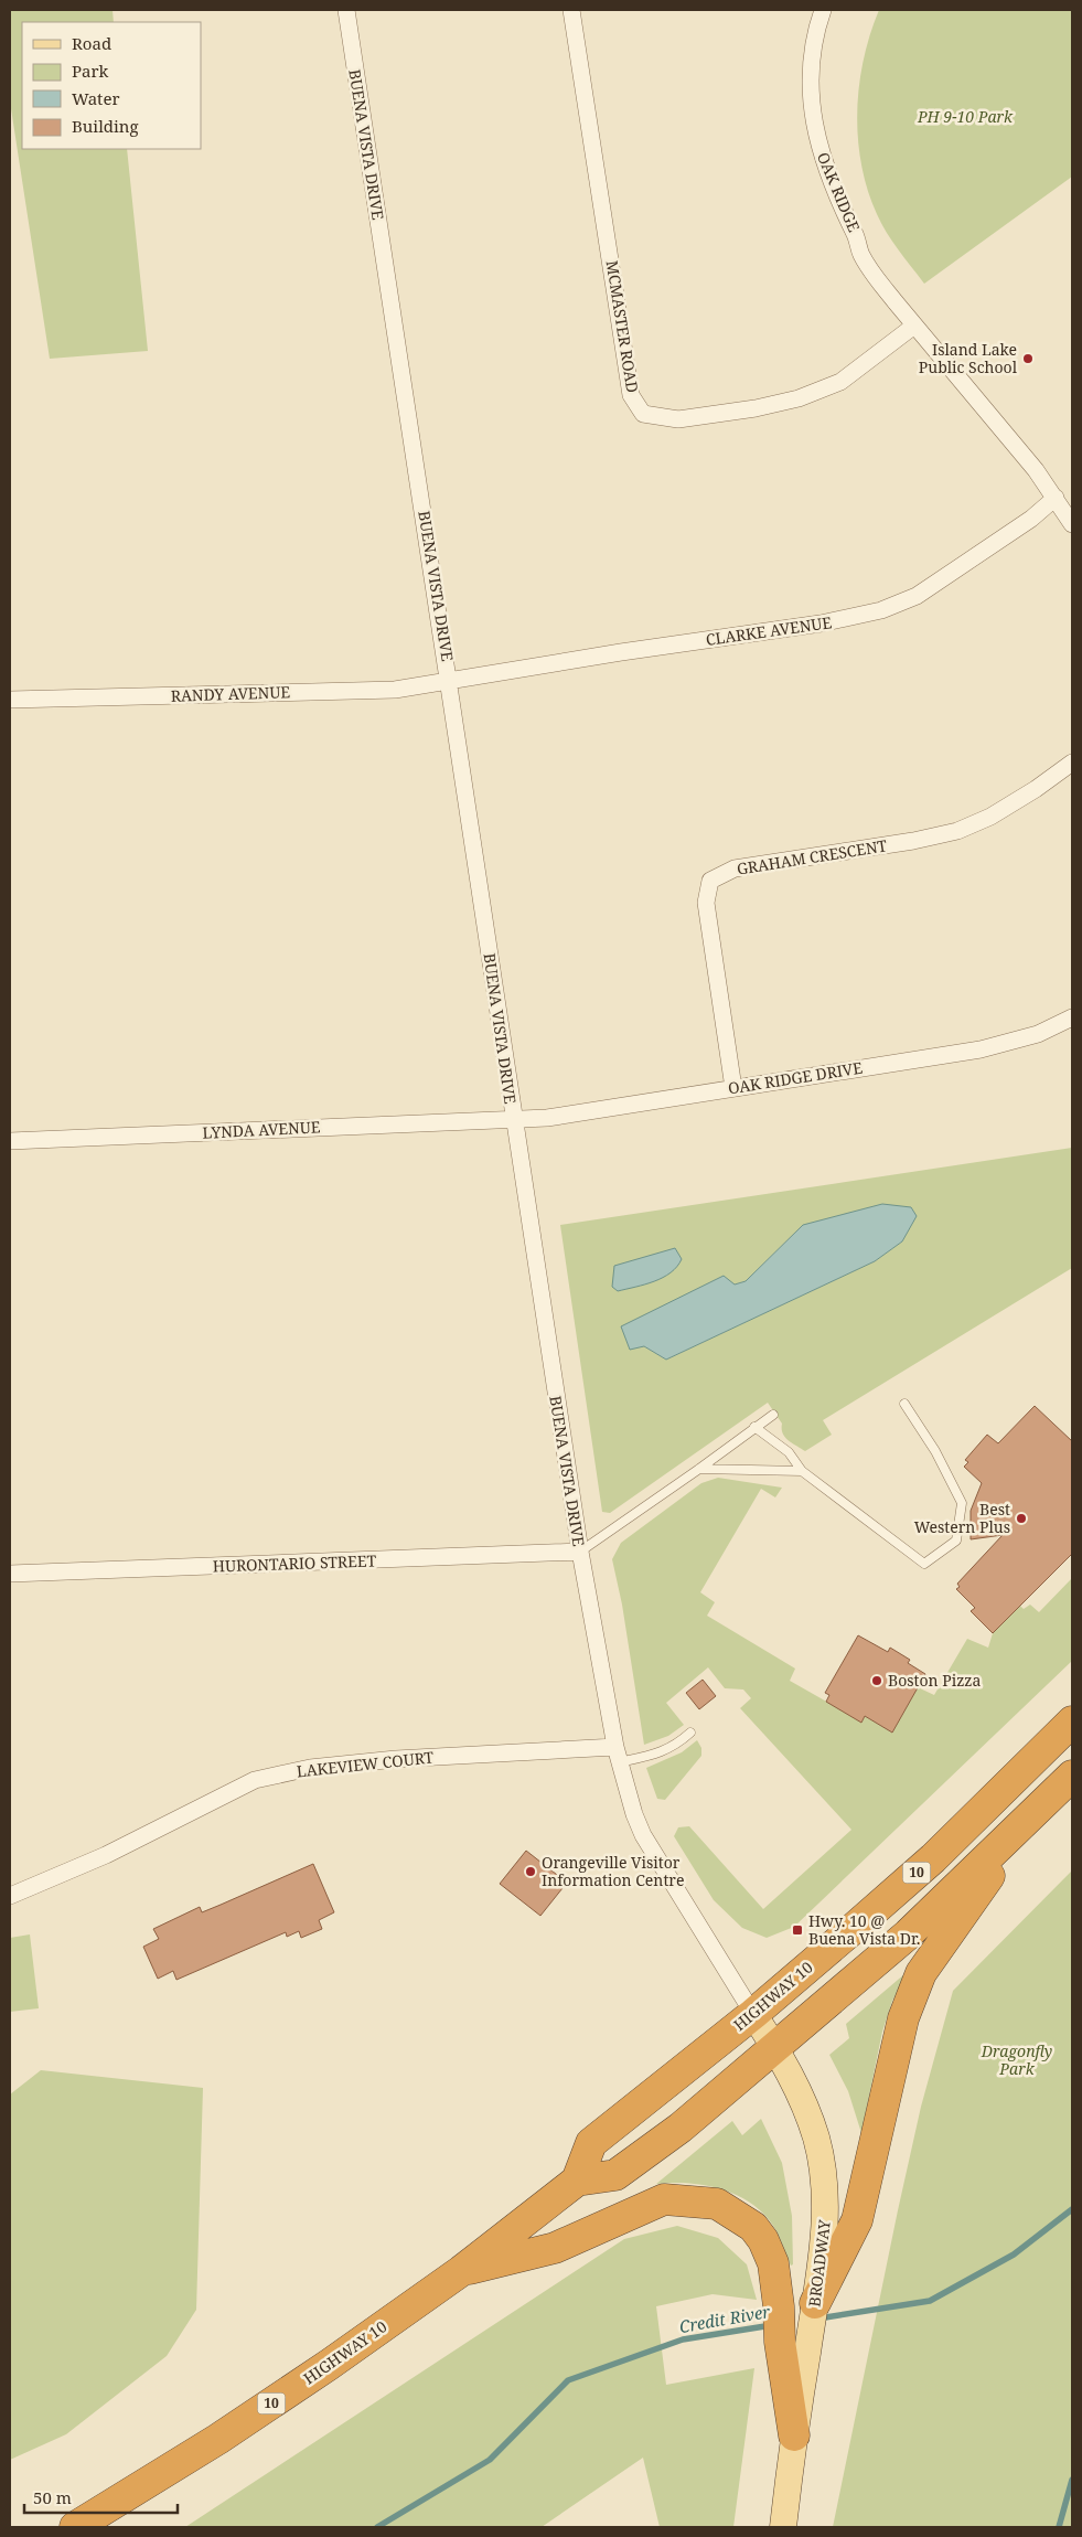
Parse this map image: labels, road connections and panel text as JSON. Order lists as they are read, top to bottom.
{
  "streets": {
    "highway": ["10", "HIGHWAY 10"],
    "main road": ["BROADWAY"],
    "street": [
      "BUENA VISTA DRIVE",
      "OAK RIDGE",
      "MCMASTER ROAD",
      "CLARKE AVENUE",
      "RANDY AVENUE",
      "GRAHAM CRESCENT",
      "OAK RIDGE DRIVE",
      "LYNDA AVENUE",
      "HURONTARIO STREET",
      "LAKEVIEW COURT"
    ]
  },
  "crossings": [
    ["BUENA VISTA DRIVE", "CLARKE AVENUE"],
    ["BUENA VISTA DRIVE", "RANDY AVENUE"],
    ["BUENA VISTA DRIVE", "OAK RIDGE DRIVE"],
    ["BUENA VISTA DRIVE", "LYNDA AVENUE"],
    ["BUENA VISTA DRIVE", "HURONTARIO STREET"],
    ["BUENA VISTA DRIVE", "LAKEVIEW COURT"],
    ["BUENA VISTA DRIVE", "HIGHWAY 10"],
    ["BUENA VISTA DRIVE", "BROADWAY"],
    ["OAK RIDGE", "MCMASTER ROAD"],
    ["CLARKE AVENUE", "RANDY AVENUE"],
    ["GRAHAM CRESCENT", "OAK RIDGE DRIVE"],
    ["OAK RIDGE DRIVE", "LYNDA AVENUE"],
    ["10", "HIGHWAY 10"],
    ["10", "BROADWAY"],
    ["HIGHWAY 10", "BROADWAY"]
  ],
  "water": ["Credit River"],
  "parks": ["PH 9-10 Park", "Dragonfly Park"],
  "places": {
    "other": [
      "Island Lake Public School",
      "Best Western Plus",
      "Boston Pizza",
      "Orangeville Visitor Information Centre"
    ],
    "transit": ["Hwy. 10 @ Buena Vista Dr."]
  },
  "legend": [
    "Road",
    "Park",
    "Water",
    "Building"
  ],
  "scale_bar": "50 m"
}
